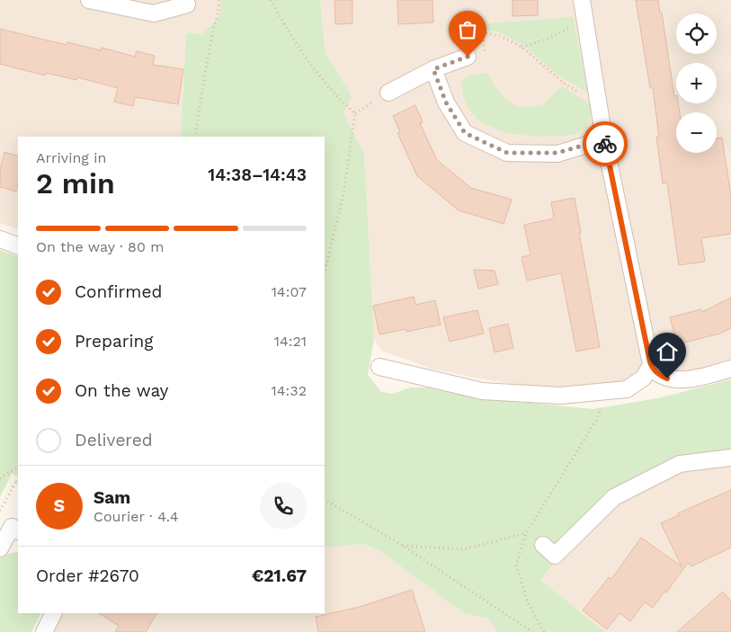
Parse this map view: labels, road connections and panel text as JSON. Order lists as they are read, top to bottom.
{
  "page": {
    "map_buttons": ["+", "−"],
    "heading": ["2 min", "Arriving in", "14:38–14:43"],
    "panel": [
      "Sam",
      "Courier · 4.4",
      "Order #2670",
      "€21.67"
    ],
    "bar": "On the way · 80 m",
    "list": [
      ["Confirmed", "14:07"],
      ["Preparing", "14:21"],
      ["On the way", "14:32"],
      "Delivered"
    ],
    "round": "S"
  }
}
